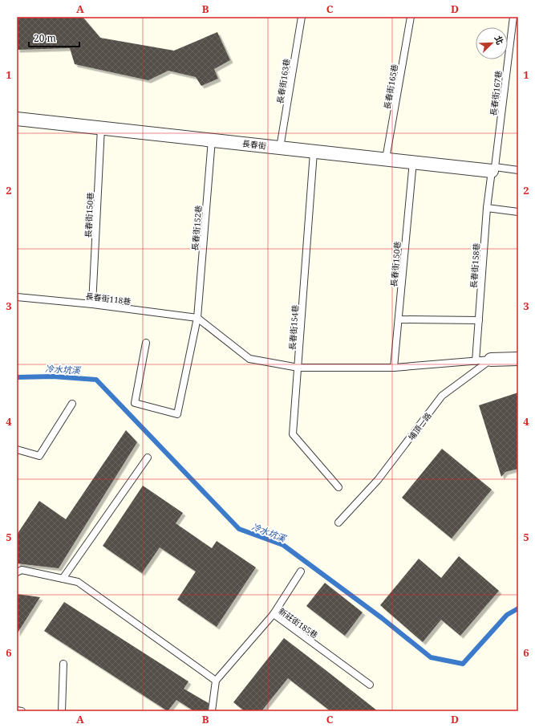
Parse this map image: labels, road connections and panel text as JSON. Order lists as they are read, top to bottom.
{
  "streets": {
    "street": ["長春街"],
    "lane": [
      "長春街163巷",
      "長春街165巷",
      "長春街167巷",
      "長春街150巷",
      "長春街152巷",
      "長春街158巷",
      "長春街118巷",
      "長春街154巷",
      "埔頂一路",
      "新莊街185巷"
    ]
  },
  "crossings": [
    ["長春街163巷", "長春街"],
    ["長春街165巷", "長春街"],
    ["長春街167巷", "長春街"],
    ["長春街167巷", "長春街158巷"],
    ["長春街", "長春街150巷"],
    ["長春街", "長春街152巷"],
    ["長春街", "長春街158巷"],
    ["長春街", "長春街154巷"],
    ["長春街150巷", "長春街118巷"],
    ["長春街152巷", "長春街118巷"]
  ],
  "water": ["冷水坑溪"],
  "scale_bar": "20 m",
  "north": "top right",
  "grid": {
    "columns": [
      "A",
      "B",
      "C",
      "D"
    ],
    "rows": [
      "1",
      "2",
      "3",
      "4",
      "5",
      "6"
    ]
  }
}
